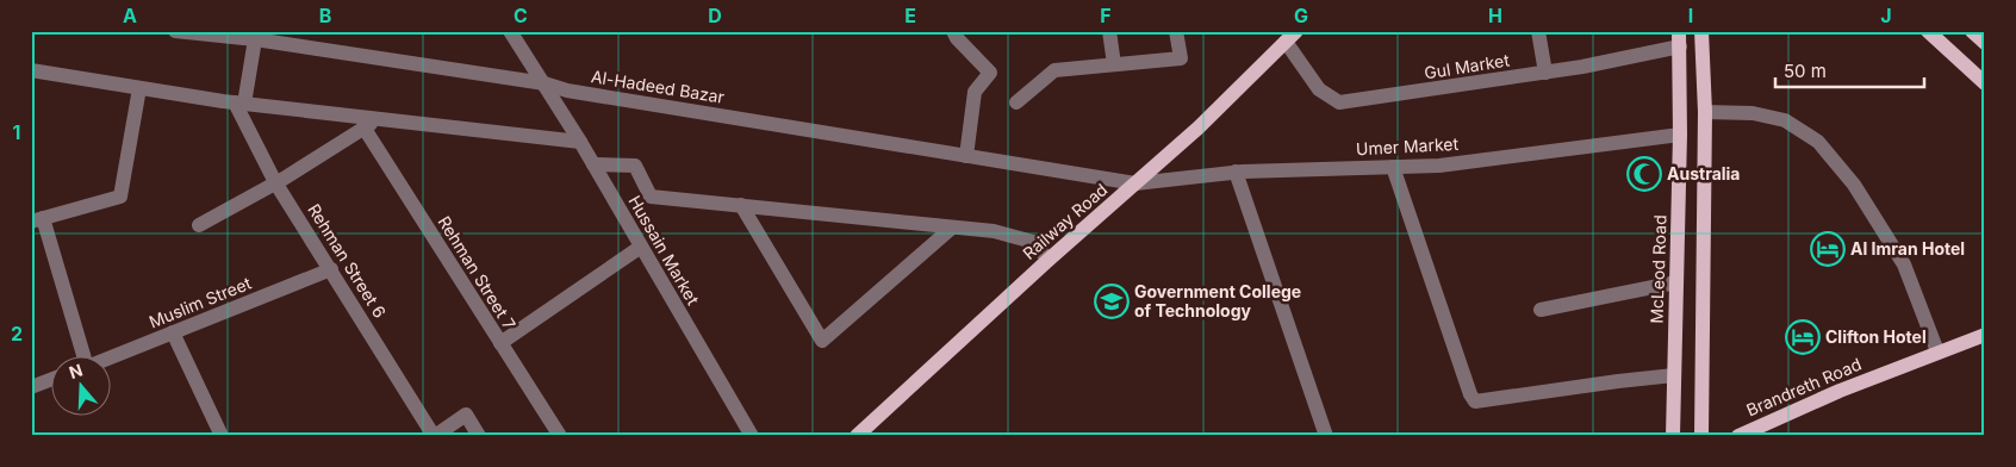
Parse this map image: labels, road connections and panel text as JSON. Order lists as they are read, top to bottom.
{
  "streets": {
    "main road": ["Railway Road", "McLeod Road", "Brandreth Road"],
    "street": [
      "Gul Market",
      "Al-Hadeed Bazar",
      "Umer Market",
      "Hussain Market",
      "Rehman Street 6",
      "Rehman Street 7",
      "Muslim Street"
    ]
  },
  "crossings": [
    ["Gul Market", "Railway Road"],
    ["Gul Market", "McLeod Road"],
    ["Al-Hadeed Bazar", "Umer Market"],
    ["Al-Hadeed Bazar", "Railway Road"],
    ["Al-Hadeed Bazar", "Hussain Market"],
    ["Umer Market", "Railway Road"],
    ["Umer Market", "McLeod Road"],
    ["Rehman Street 6", "Muslim Street"]
  ],
  "places": {
    "mosque": ["Australia"],
    "hotel": ["Al Imran Hotel", "Clifton Hotel"],
    "school or university": ["Government College of Technology"]
  },
  "scale_bar": "50 m",
  "north": "top",
  "grid": {
    "columns": [
      "A",
      "B",
      "C",
      "D",
      "E",
      "F",
      "G",
      "H",
      "I",
      "J"
    ],
    "rows": ["1", "2"]
  }
}
